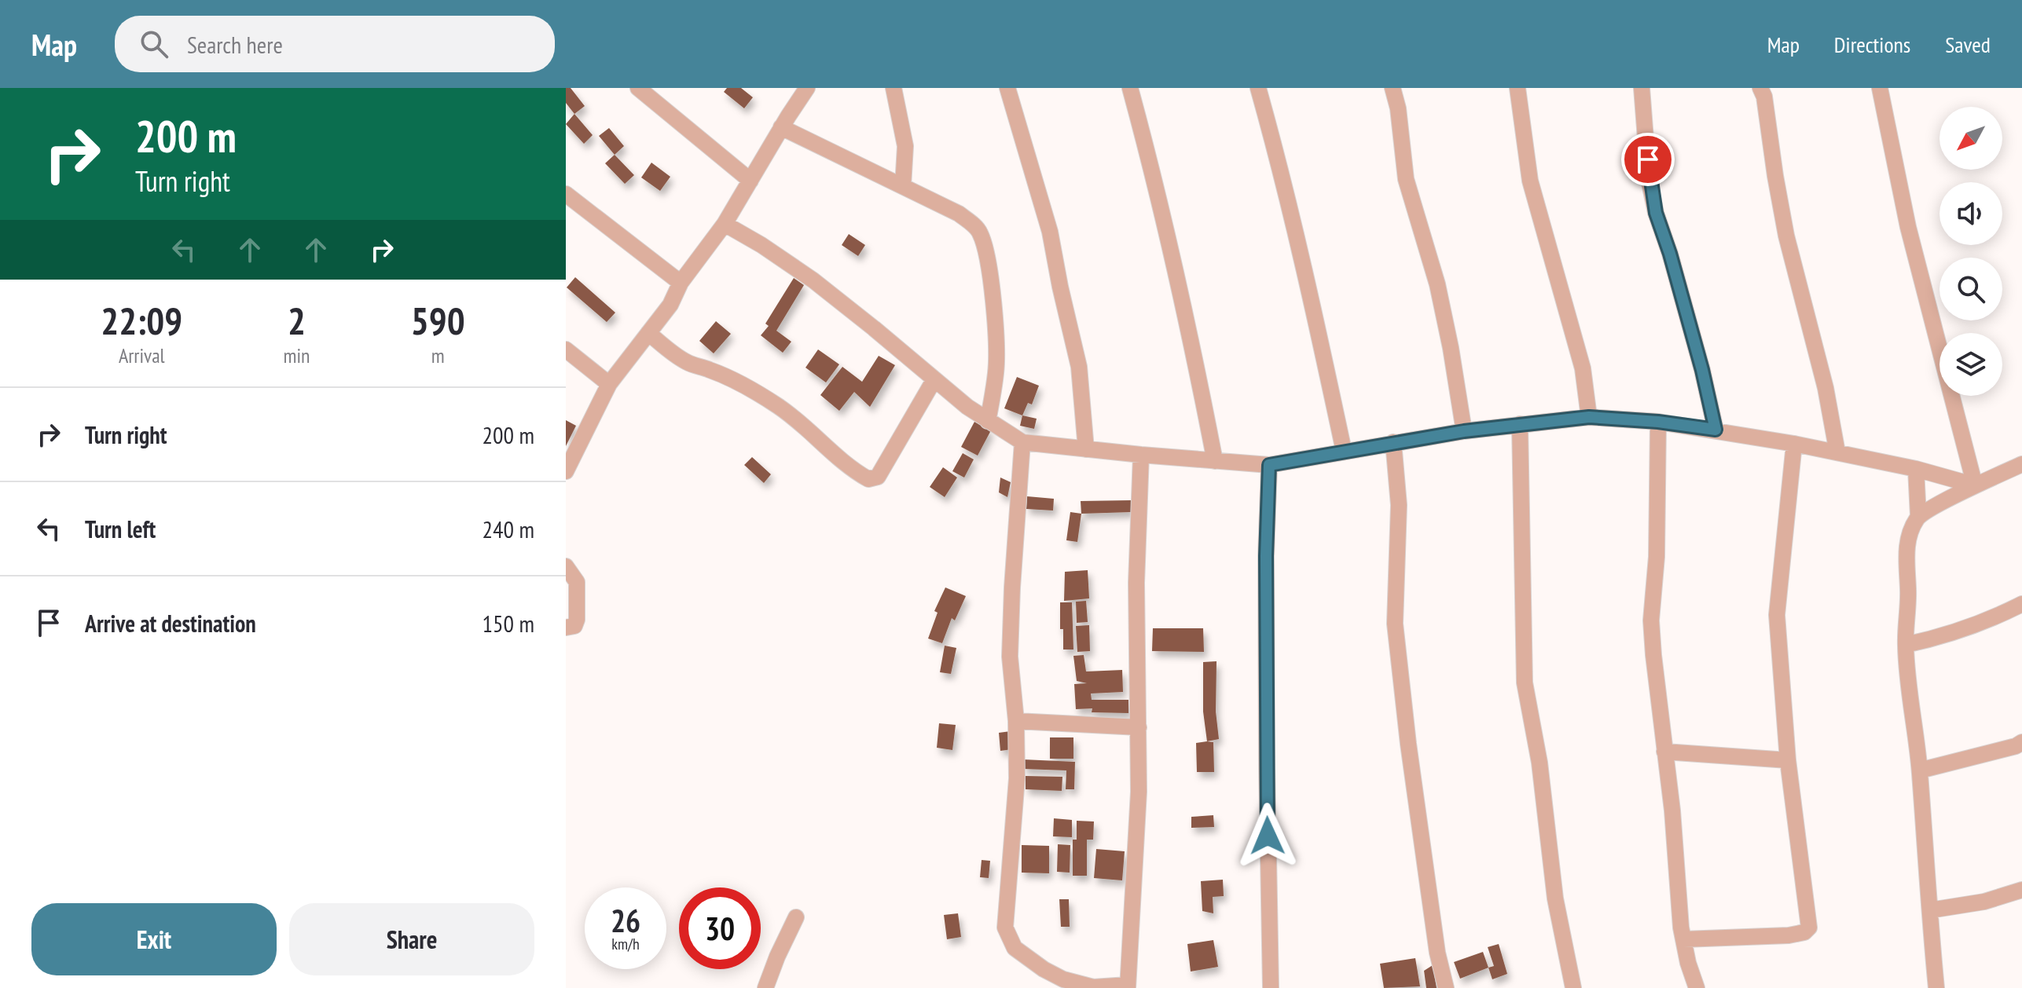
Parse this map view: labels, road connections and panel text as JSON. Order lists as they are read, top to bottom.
{
  "north": "bottom left",
  "page": {
    "header": "Map",
    "search": "Search here",
    "nav": ["Map", "Directions", "Saved"],
    "turn": ["200 m", "Turn right"],
    "eta": [
      "22:09",
      "Arrival",
      "2",
      "min",
      "590",
      "m"
    ],
    "list": [
      {
        "name": "Turn right",
        "value": "200 m"
      },
      {
        "name": "Turn left",
        "value": "240 m"
      },
      {
        "name": "Arrive at destination",
        "value": "150 m"
      }
    ],
    "speed": "26 km/h",
    "limit": "30",
    "buttons": ["Exit", "Share"]
  }
}
